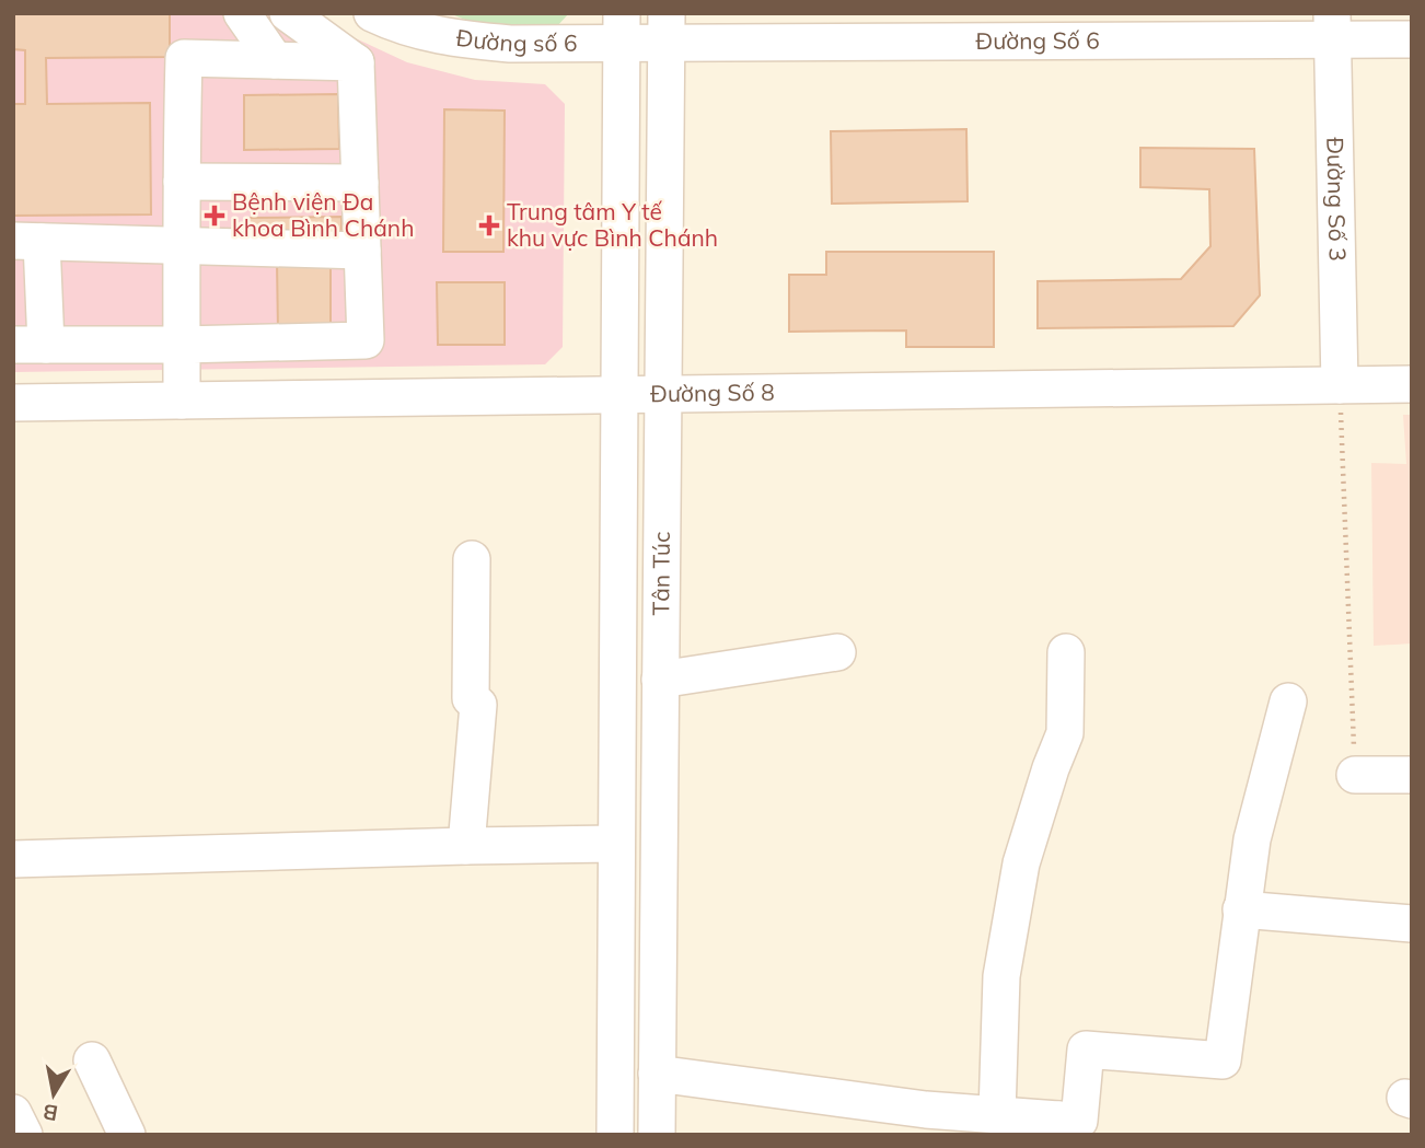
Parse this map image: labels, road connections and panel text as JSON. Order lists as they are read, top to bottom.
{
  "streets": {
    "street": [
      "Đường số 6",
      "Đường Số 6",
      "Đường Số 3",
      "Đường Số 8",
      "Tân Túc"
    ]
  },
  "crossings": [
    ["Đường số 6", "Đường Số 6"],
    ["Đường số 6", "Tân Túc"],
    ["Đường Số 6", "Đường Số 3"],
    ["Đường Số 6", "Tân Túc"],
    ["Đường Số 3", "Đường Số 8"],
    ["Đường Số 8", "Tân Túc"]
  ],
  "places": {
    "health": ["Bệnh viện Đa khoa Bình Chánh", "Trung tâm Y tế khu vực Bình Chánh"]
  },
  "north": "bottom"
}
